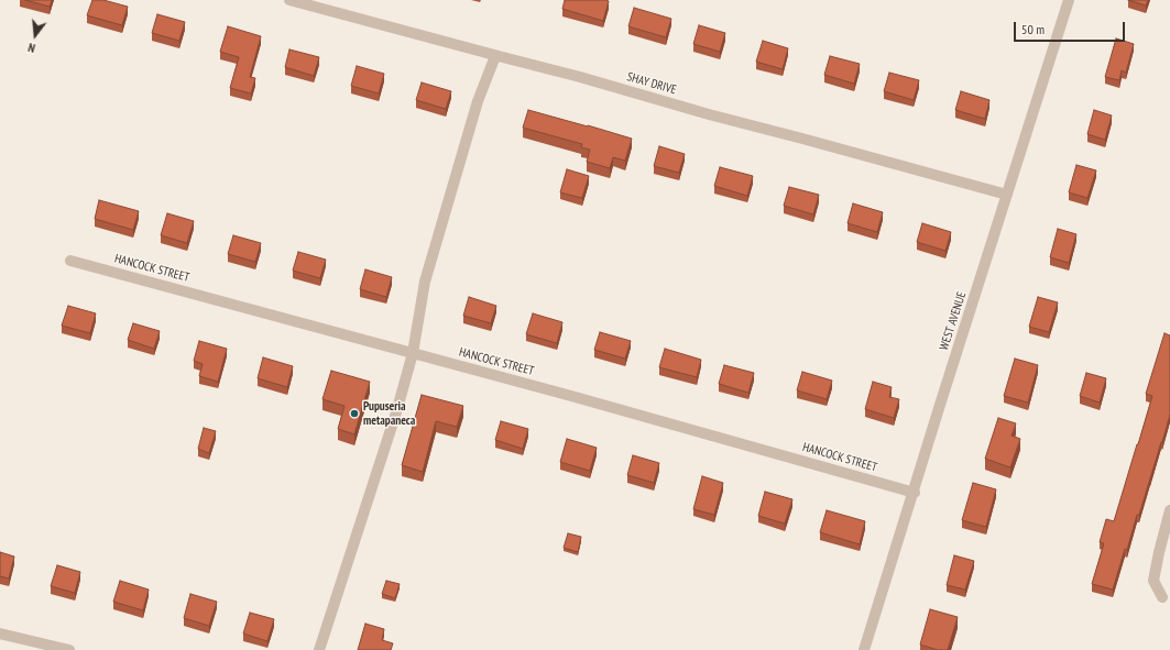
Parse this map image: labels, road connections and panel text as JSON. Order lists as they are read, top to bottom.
{
  "streets": {
    "street": ["SHAY DRIVE", "HANCOCK STREET", "WEST AVENUE"]
  },
  "crossings": [
    ["SHAY DRIVE", "WEST AVENUE"],
    ["HANCOCK STREET", "WEST AVENUE"]
  ],
  "places": ["Pupuseria metapaneca"],
  "scale_bar": "50 m",
  "north": "bottom"
}
